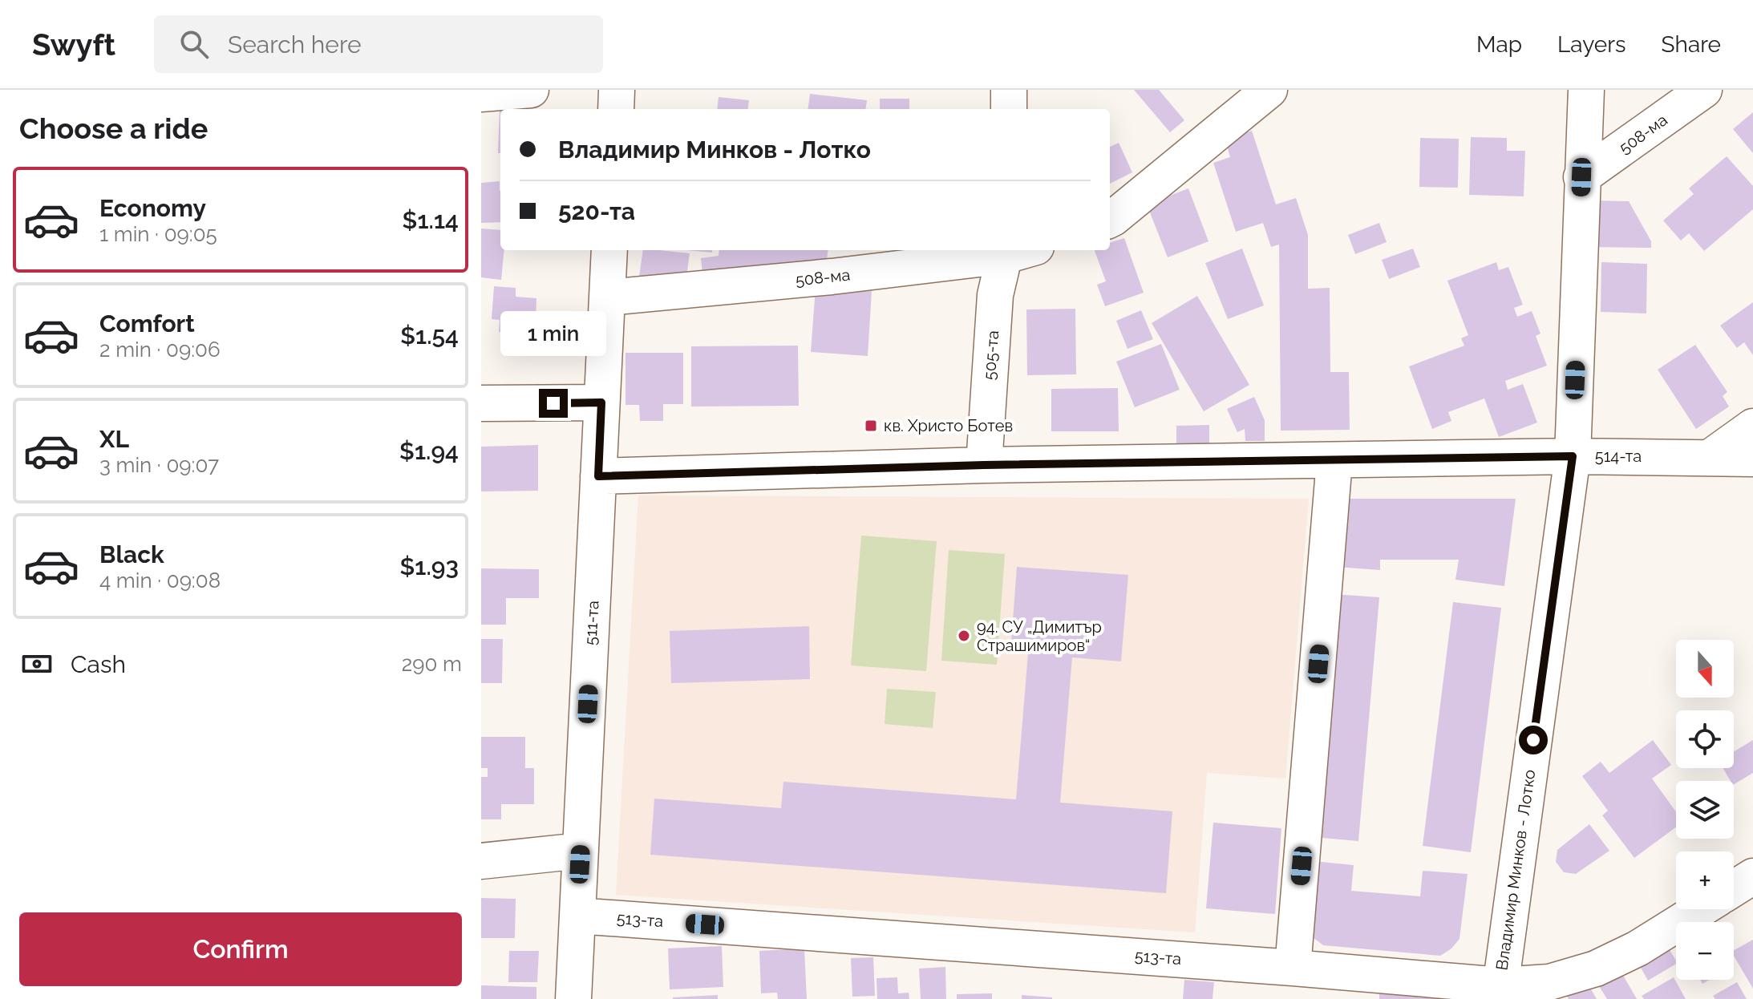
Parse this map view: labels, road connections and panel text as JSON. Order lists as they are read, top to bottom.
{
  "streets": {
    "street": [
      "508-ма",
      "505-та",
      "514-та",
      "511-та",
      "Владимир Минков - Лотко",
      "513-та"
    ]
  },
  "crossings": [
    ["508-ма", "505-та"],
    ["508-ма", "511-та"],
    ["508-ма", "Владимир Минков - Лотко"],
    ["505-та", "514-та"],
    ["514-та", "511-та"],
    ["514-та", "Владимир Минков - Лотко"],
    ["511-та", "513-та"],
    ["Владимир Минков - Лотко", "513-та"]
  ],
  "places": {
    "transit": ["кв. Христо Ботев"],
    "other": ["94. СУ „Димитър Страшимиров“"]
  },
  "north": "bottom",
  "page": {
    "header": "Swyft",
    "search": "Search here",
    "nav": ["Map", "Layers", "Share"],
    "heading": "Choose a ride",
    "banner": ["Владимир Минков - Лотко", "520-та"],
    "list": [
      {
        "name": "Economy",
        "note": "1 min · 09:05",
        "value": "$1.14"
      },
      {
        "name": "Comfort",
        "note": "2 min · 09:06",
        "value": "$1.54"
      },
      {
        "name": "XL",
        "note": "3 min · 09:07",
        "value": "$1.94"
      },
      {
        "name": "Black",
        "note": "4 min · 09:08",
        "value": "$1.93"
      }
    ],
    "bubble": "1 min",
    "pay": ["Cash", "290 m"],
    "map_buttons": ["+", "−"],
    "buttons": "Confirm"
  }
}
